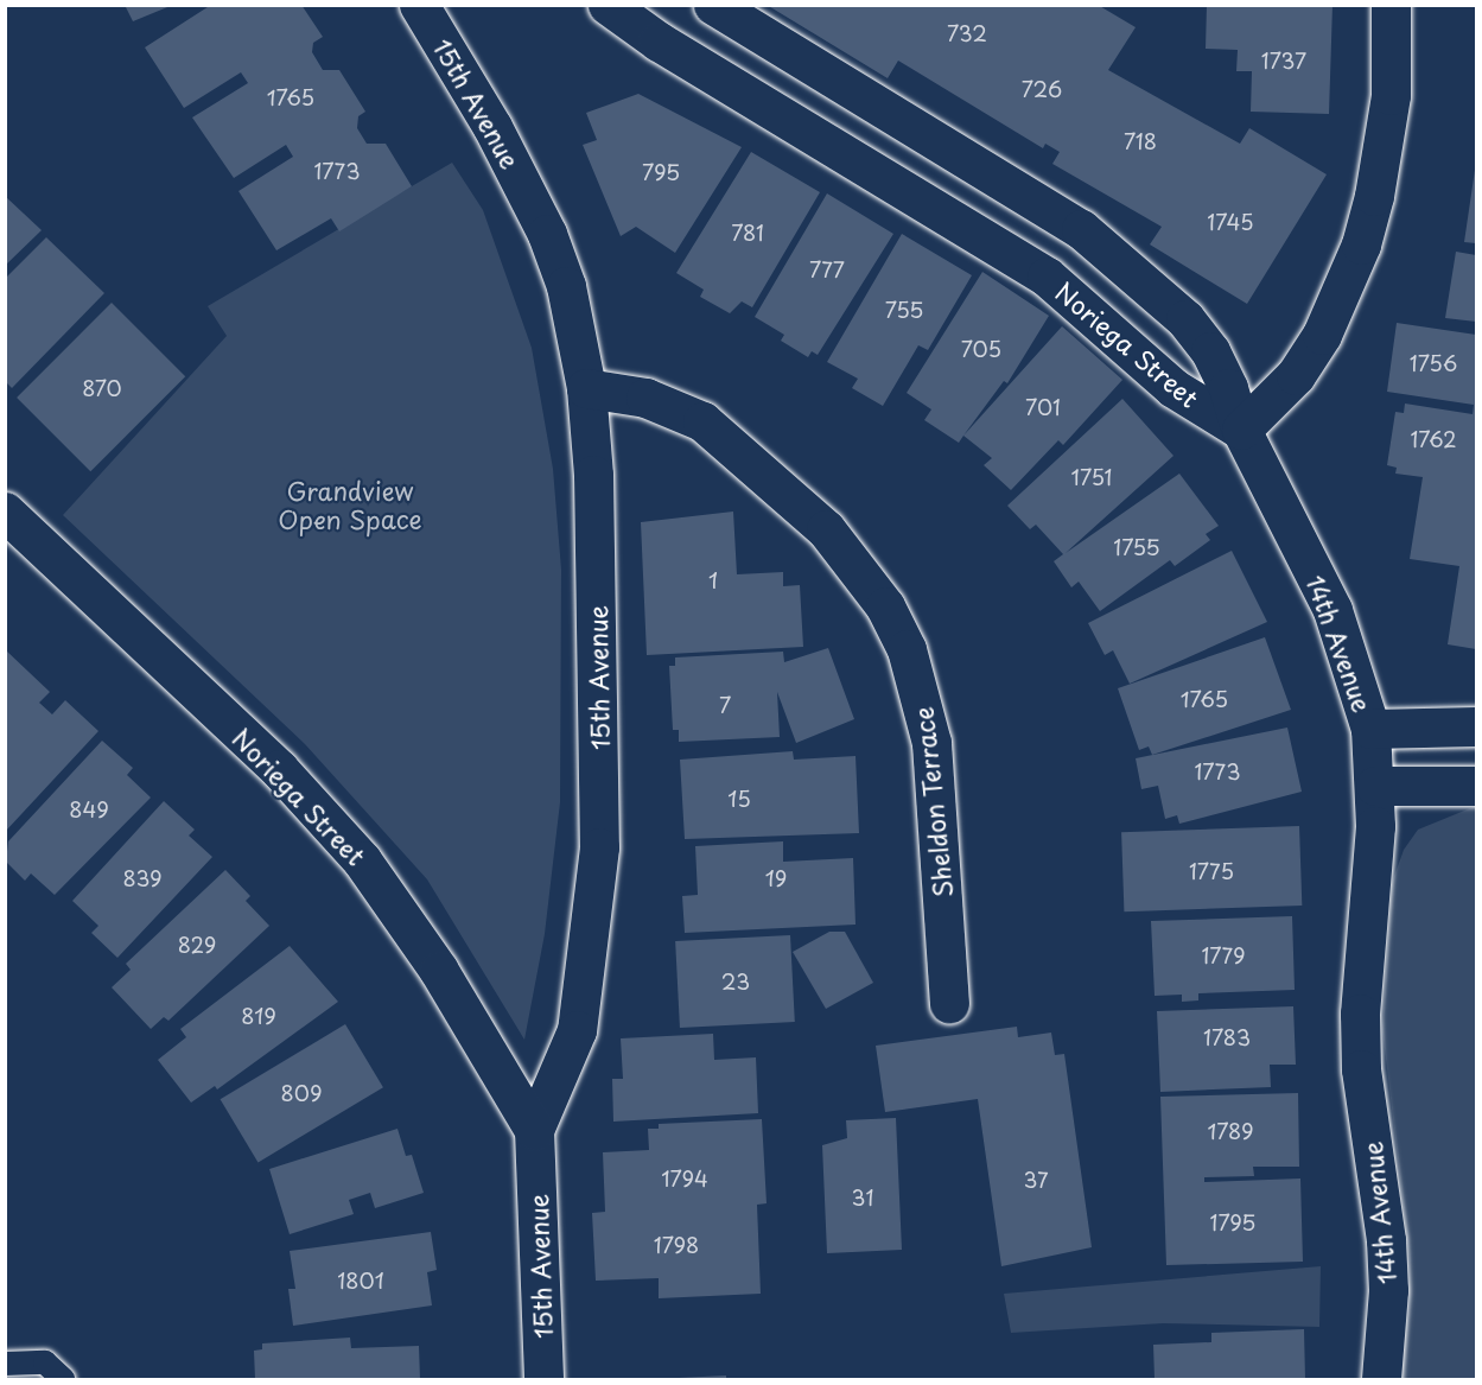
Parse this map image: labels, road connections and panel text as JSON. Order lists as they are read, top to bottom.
{
  "streets": {
    "street": [
      "15th Avenue",
      "Noriega Street",
      "14th Avenue",
      "Sheldon Terrace"
    ]
  },
  "crossings": [
    ["15th Avenue", "Noriega Street"],
    ["15th Avenue", "Sheldon Terrace"],
    ["Noriega Street", "14th Avenue"]
  ],
  "parks": ["Grandview Open Space"],
  "house_numbers": [
    "732",
    "1737",
    "726",
    "1765",
    "718",
    "1773",
    "795",
    "1745",
    "781",
    "777",
    "755",
    "705",
    "1756",
    "870",
    "701",
    "1762",
    "1751",
    "1755",
    "1",
    "1765",
    "7",
    "1773",
    "15",
    "849",
    "1775",
    "839",
    "19",
    "829",
    "1779",
    "23",
    "819",
    "1783",
    "809",
    "1789",
    "1794",
    "37",
    "31",
    "1795",
    "1798",
    "1801"
  ]
}
